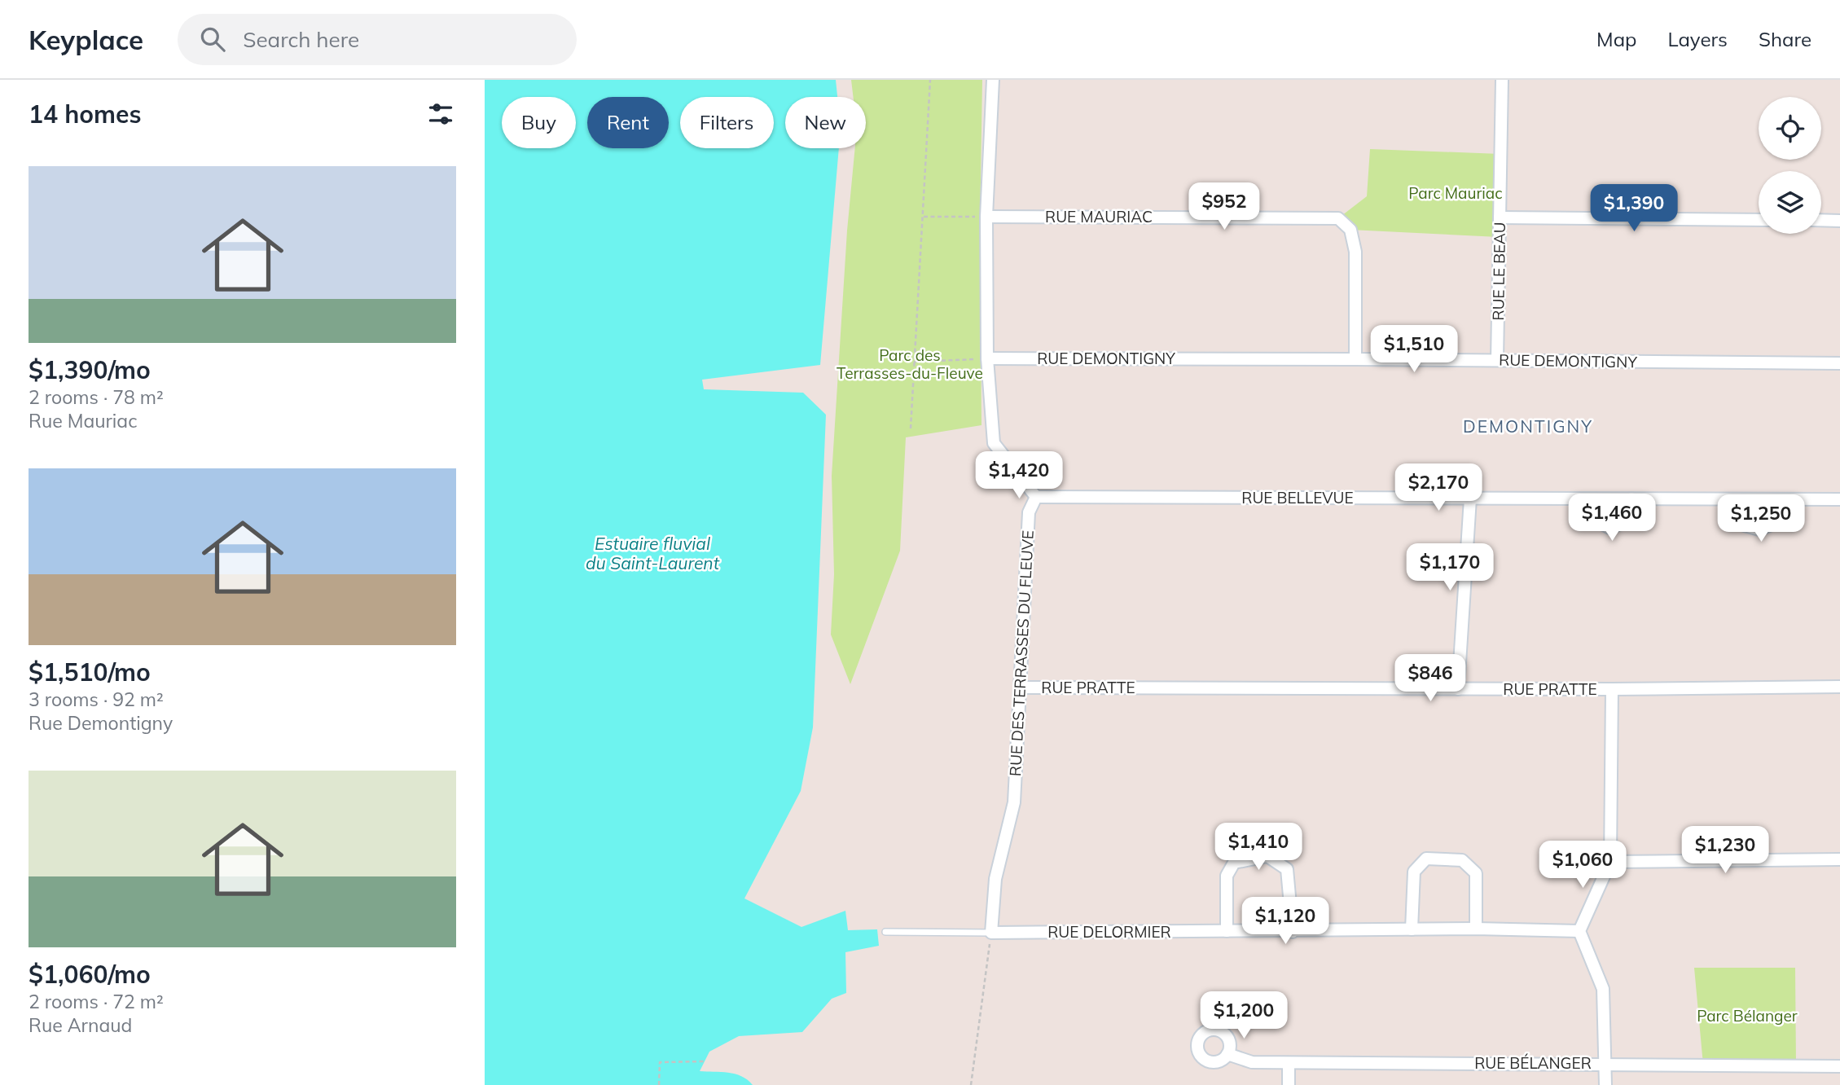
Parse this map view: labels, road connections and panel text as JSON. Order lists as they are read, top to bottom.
{
  "streets": {
    "street": [
      "RUE MAURIAC",
      "RUE LE BEAU",
      "RUE DEMONTIGNY",
      "RUE BELLEVUE",
      "RUE DES TERRASSES DU FLEUVE",
      "RUE PRATTE",
      "RUE DELORMIER",
      "RUE BÉLANGER"
    ]
  },
  "crossings": [
    ["RUE MAURIAC", "RUE DEMONTIGNY"],
    ["RUE LE BEAU", "RUE DEMONTIGNY"],
    ["RUE BELLEVUE", "RUE DES TERRASSES DU FLEUVE"],
    ["RUE DES TERRASSES DU FLEUVE", "RUE PRATTE"],
    ["RUE DES TERRASSES DU FLEUVE", "RUE DELORMIER"]
  ],
  "districts": ["DEMONTIGNY"],
  "water": ["Estuaire fluvial du Saint-Laurent"],
  "parks": ["Parc Mauriac", "Parc des Terrasses-du-Fleuve", "Parc Bélanger"],
  "page": {
    "header": "Keyplace",
    "search": "Search here",
    "nav": ["Map", "Layers", "Share"],
    "heading": "14 homes",
    "chip": [
      "Buy",
      "Rent",
      "Filters",
      "New"
    ],
    "list": [
      {
        "name": "$1,390/mo",
        "note": "2 rooms · 78 m² · Rue Mauriac"
      },
      {
        "name": "$1,510/mo",
        "note": "3 rooms · 92 m² · Rue Demontigny"
      },
      {
        "name": "$1,060/mo",
        "note": "2 rooms · 72 m² · Rue Arnaud"
      }
    ],
    "price": [
      "$952",
      "$1,390",
      "$1,510",
      "$1,420",
      "$2,170",
      "$1,460",
      "$1,250",
      "$1,170",
      "$846",
      "$1,410",
      "$1,230",
      "$1,060",
      "$1,120",
      "$1,200"
    ]
  }
}
